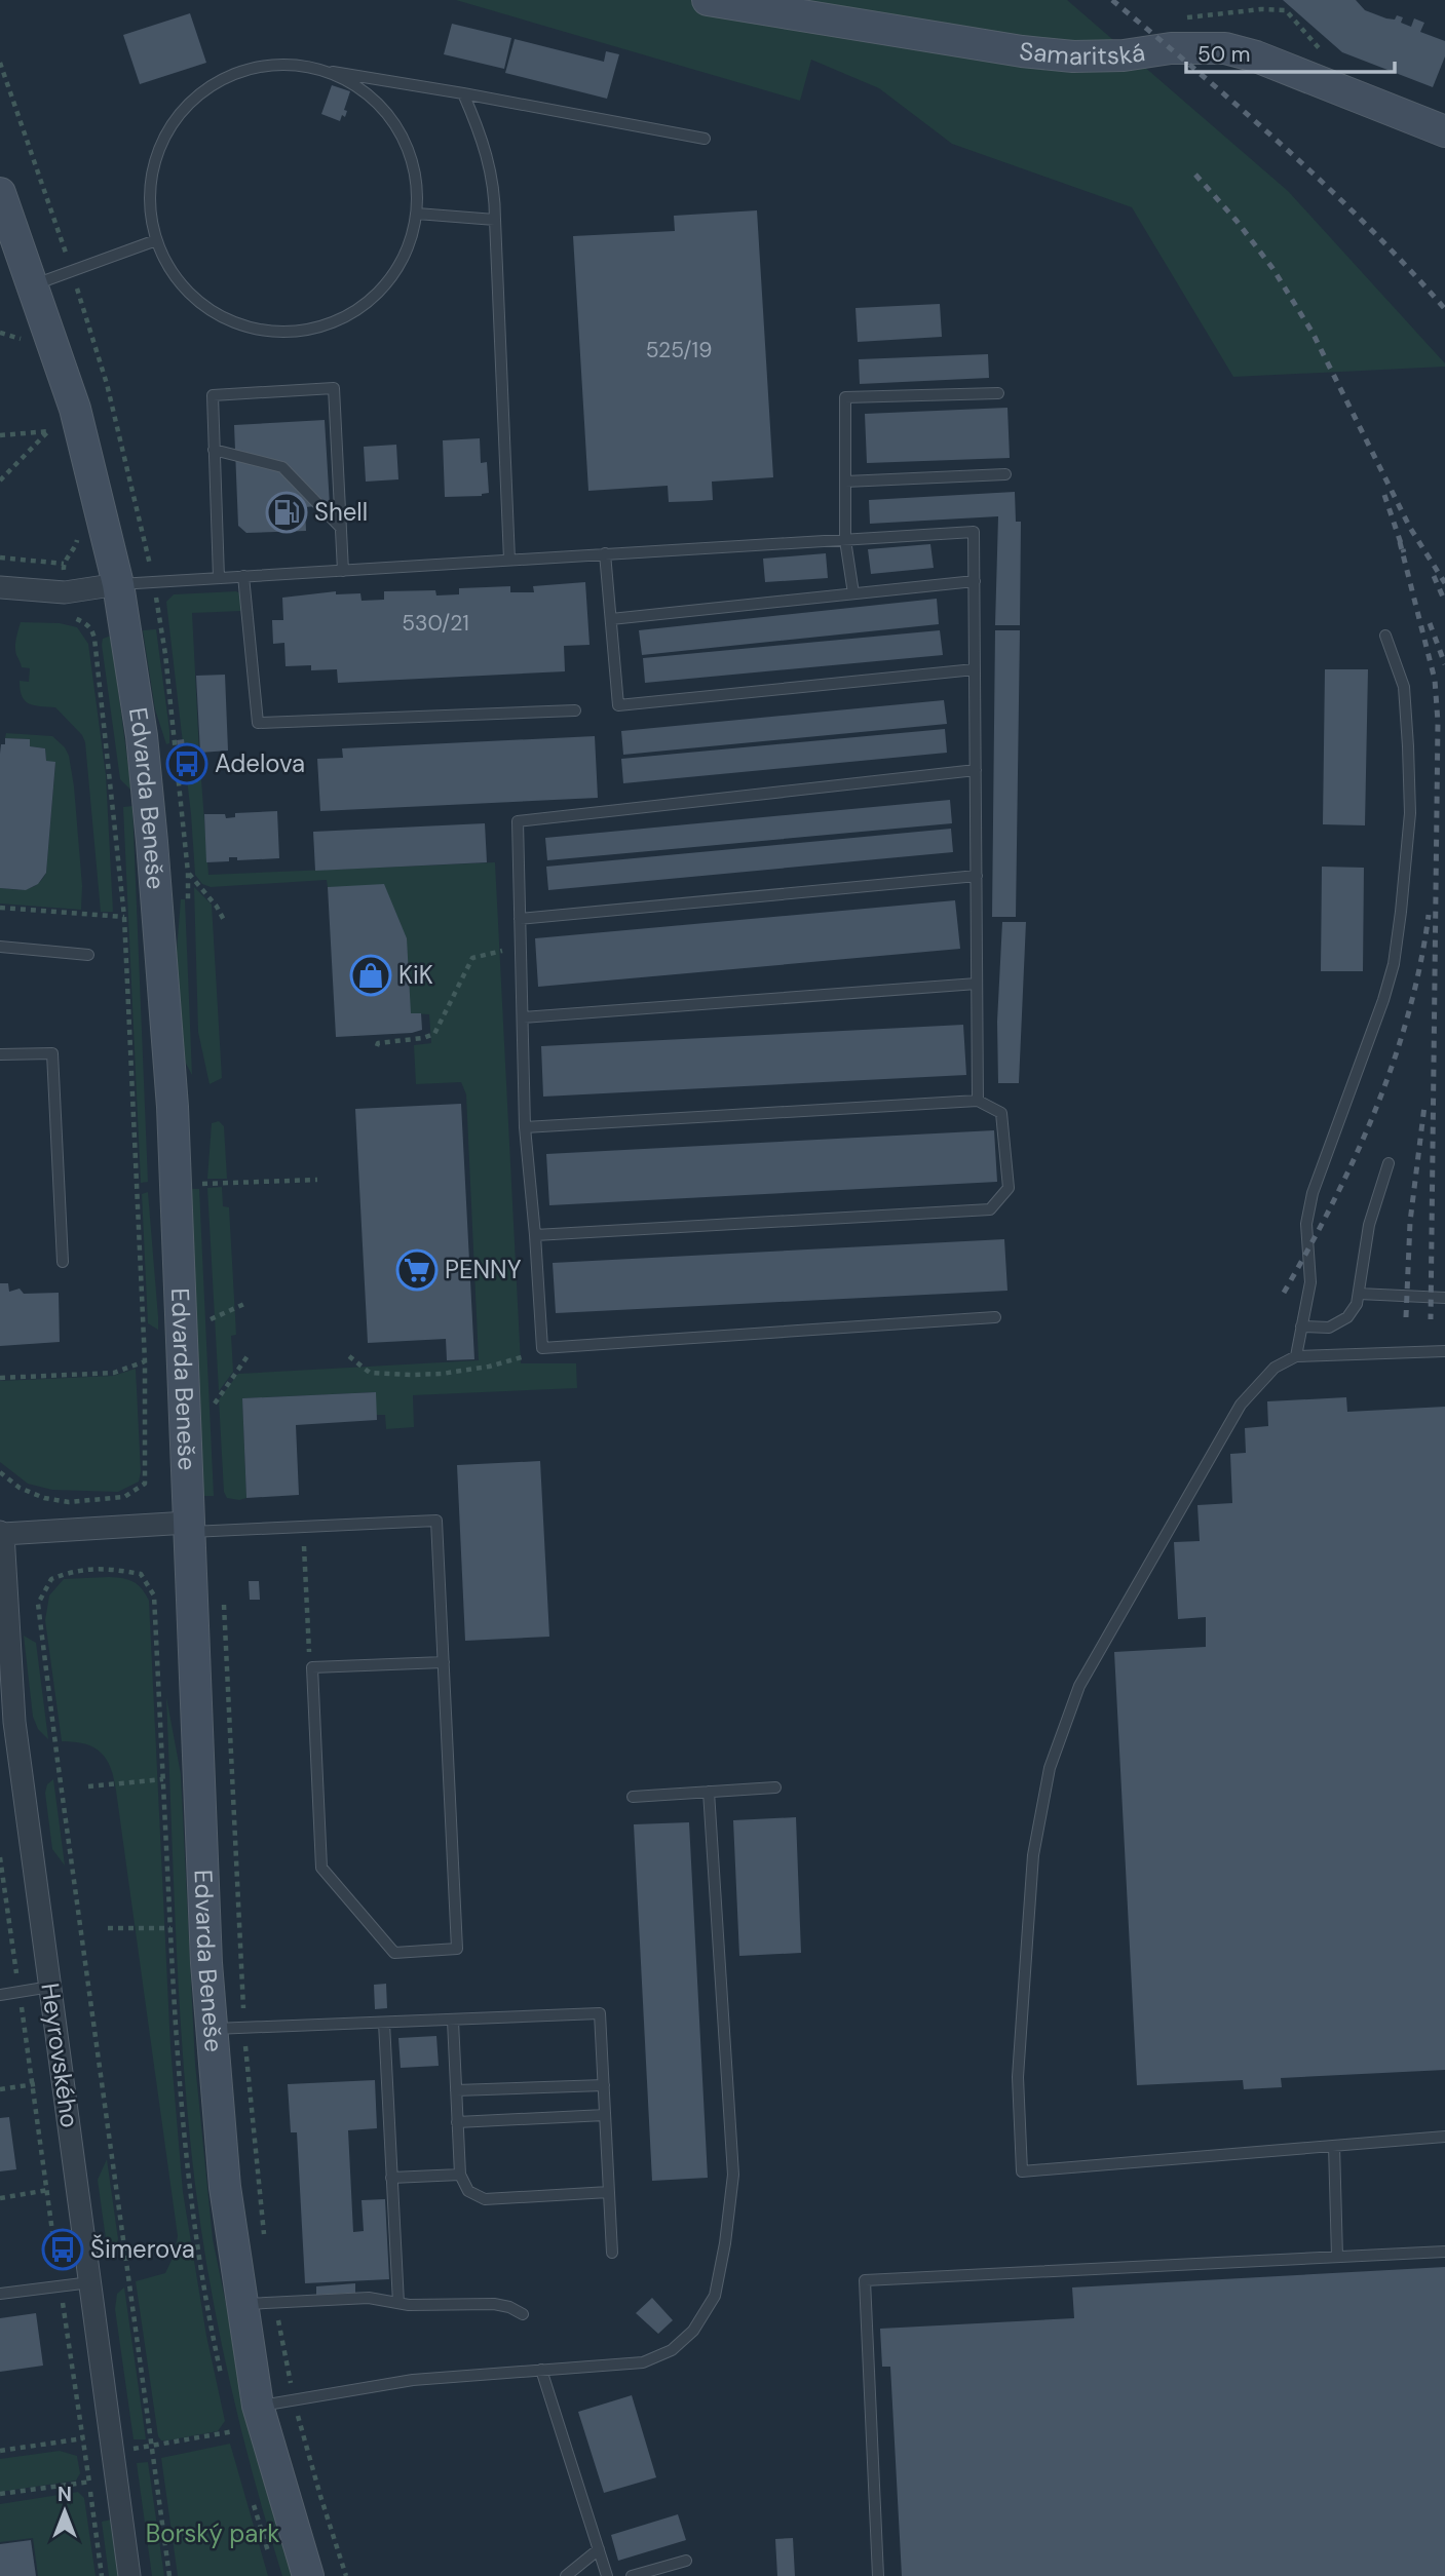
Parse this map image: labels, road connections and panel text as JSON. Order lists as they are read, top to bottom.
{
  "streets": {
    "street": ["Samaritská", "Edvarda Beneše", "Heyrovského"]
  },
  "crossings": [
    ["Edvarda Beneše", "Heyrovského"]
  ],
  "parks": ["Borský park"],
  "places": {
    "fuel station": ["Shell"],
    "bus stop": ["Adelova", "Šimerova"],
    "shop": ["KiK"],
    "supermarket": ["PENNY"]
  },
  "house_numbers": ["525/19", "530/21"],
  "scale_bar": "50 m",
  "north": "top"
}
